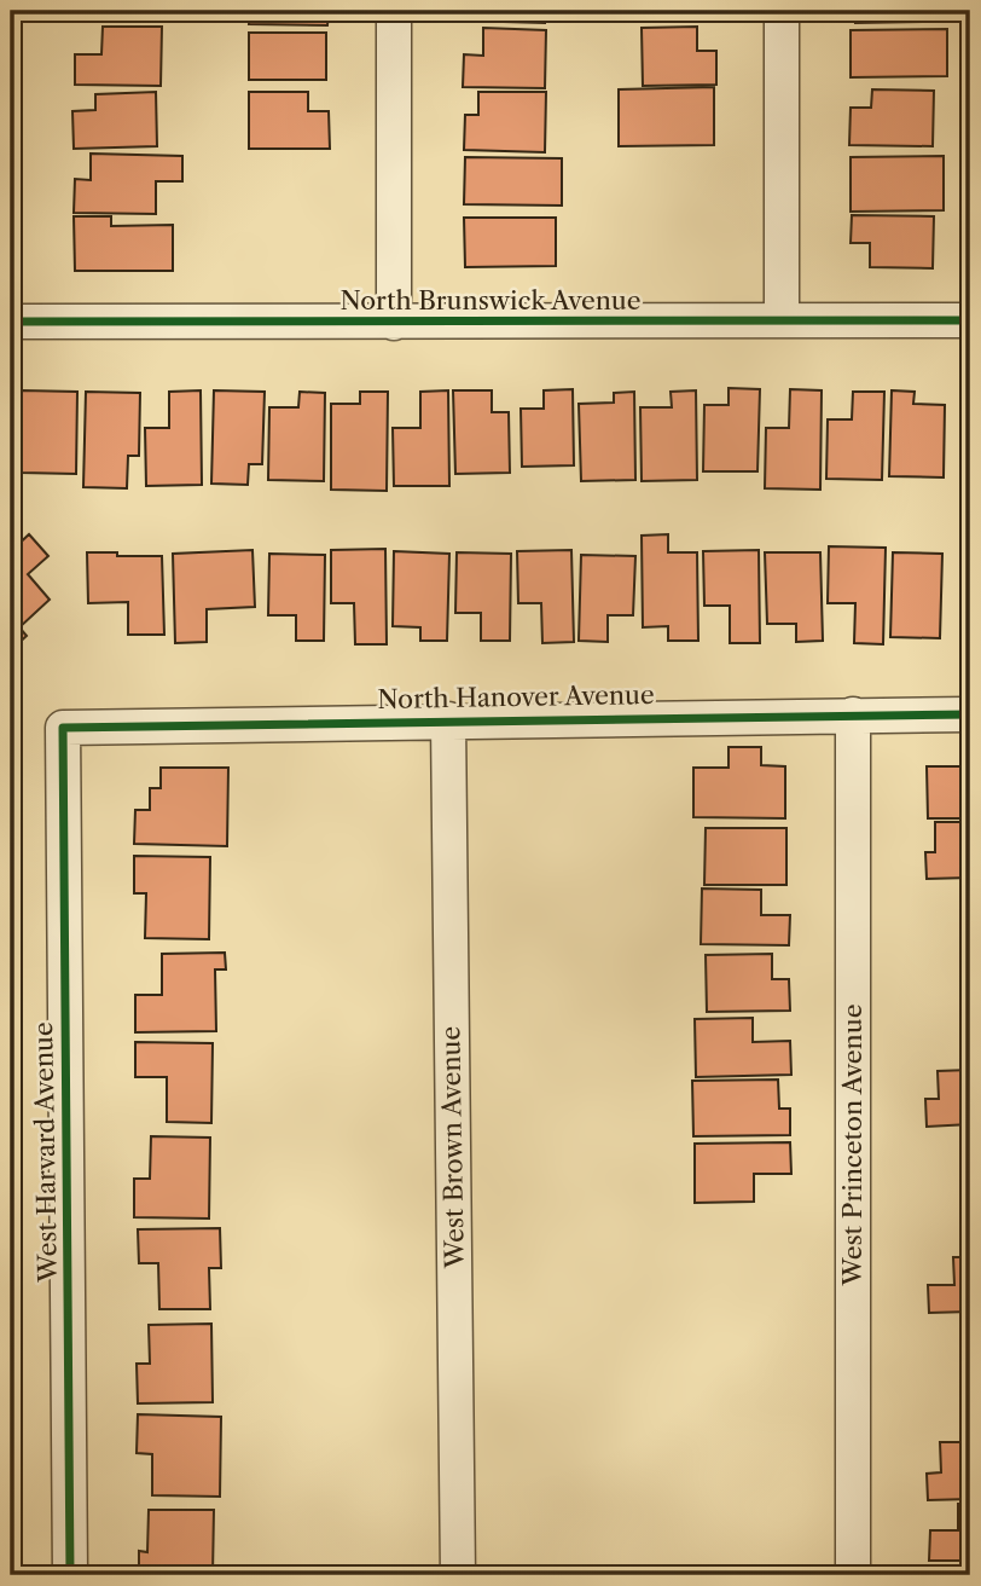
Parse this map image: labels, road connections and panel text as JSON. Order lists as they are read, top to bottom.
{
  "streets": {
    "street": [
      "North Brunswick Avenue",
      "North Hanover Avenue",
      "West Princeton Avenue",
      "West Brown Avenue",
      "West Harvard Avenue"
    ]
  },
  "crossings": [
    ["North Hanover Avenue", "West Princeton Avenue"],
    ["North Hanover Avenue", "West Brown Avenue"],
    ["North Hanover Avenue", "West Harvard Avenue"]
  ]
}
